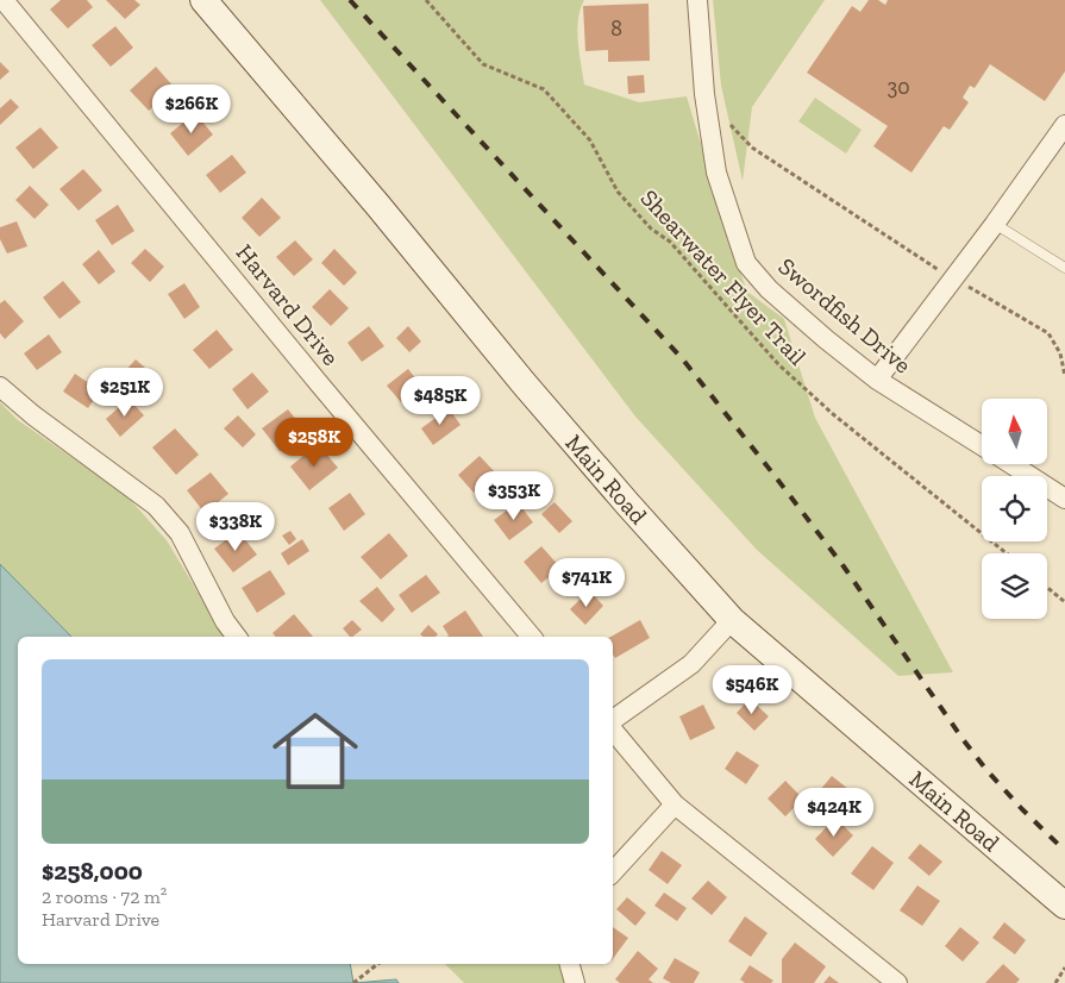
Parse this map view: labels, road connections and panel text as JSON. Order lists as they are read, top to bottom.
{
  "streets": {
    "main road": ["Main Road"],
    "street": ["Harvard Drive", "Swordfish Drive"],
    "path": ["Shearwater Flyer Trail"]
  },
  "house_numbers": ["8", "30"],
  "north": "top",
  "page": {
    "price": [
      "$266K",
      "$251K",
      "$485K",
      "$258K",
      "$353K",
      "$338K",
      "$741K",
      "$546K",
      "$424K"
    ],
    "list": [
      {
        "name": "$258,000",
        "note": "2 rooms · 72 m² · Harvard Drive"
      }
    ]
  }
}
